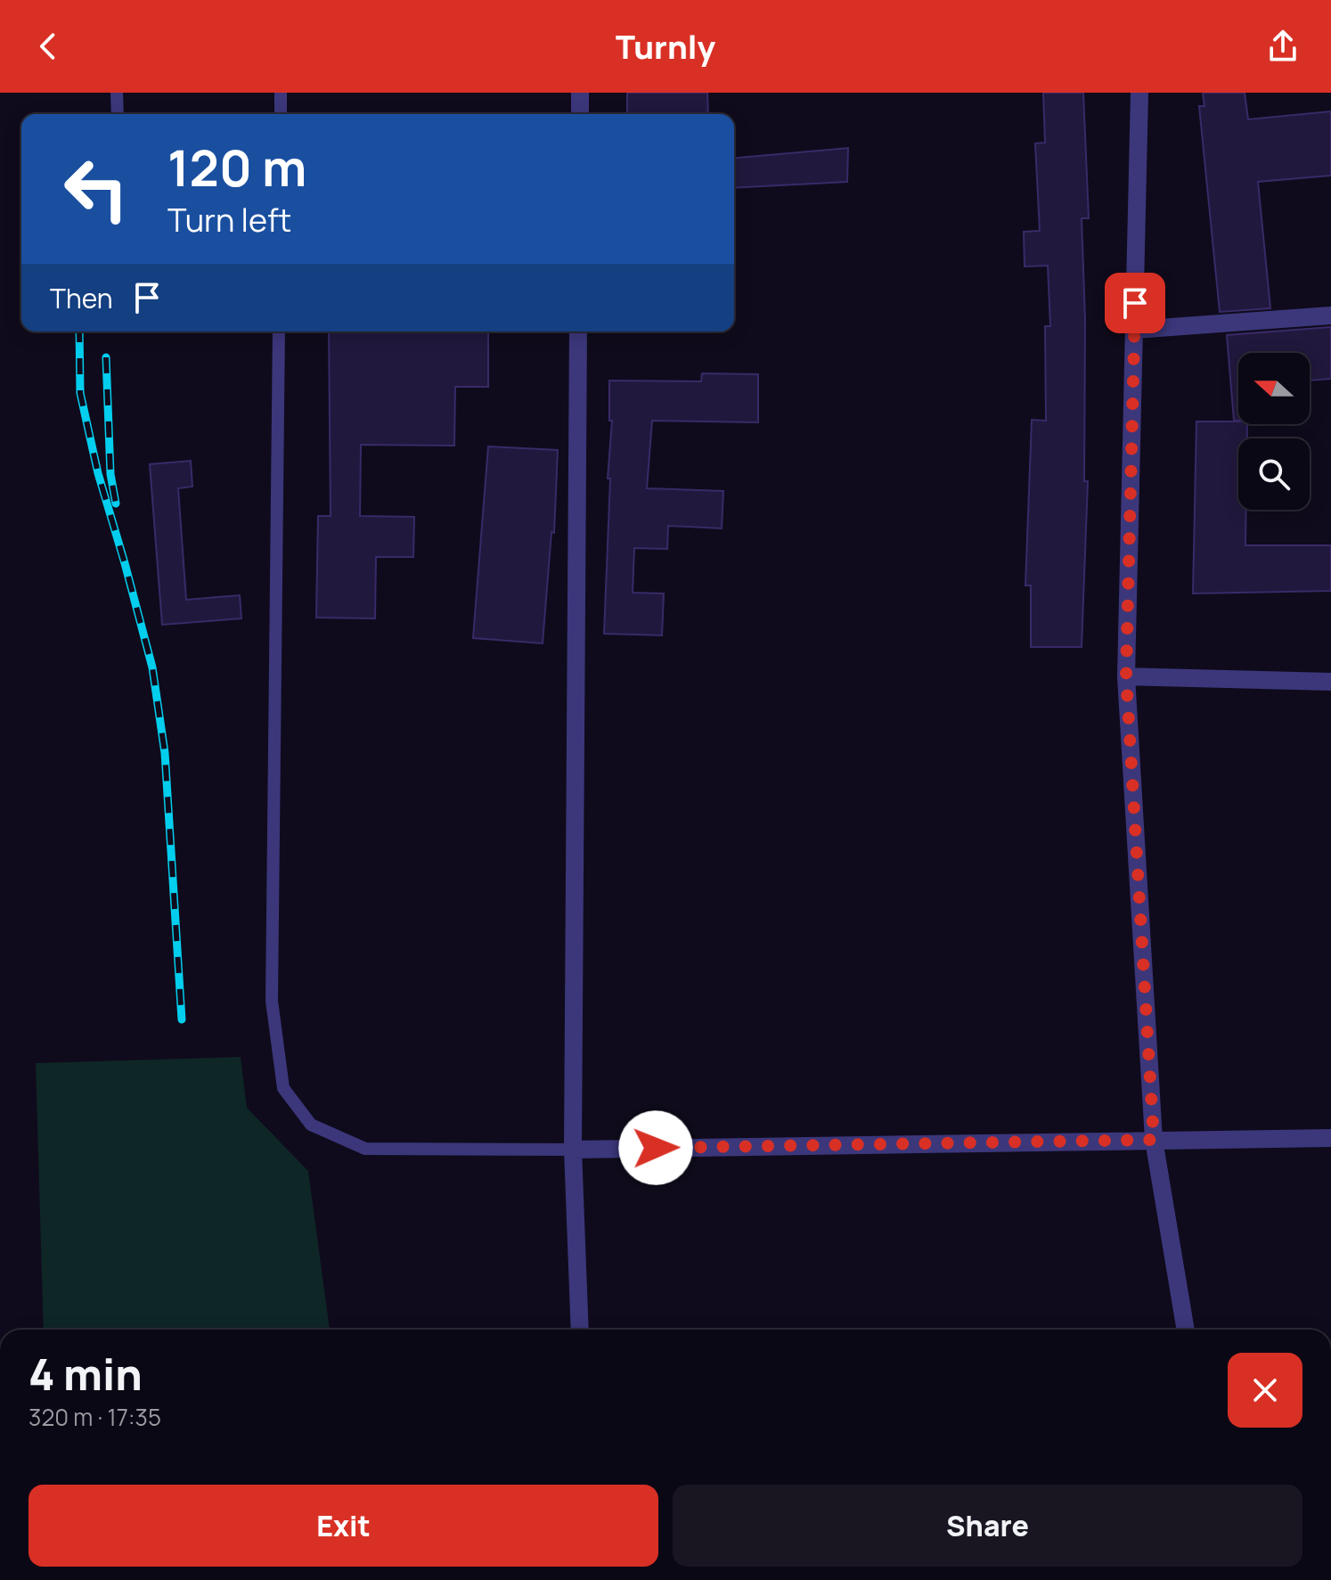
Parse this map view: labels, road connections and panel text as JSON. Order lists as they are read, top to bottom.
{
  "north": "left",
  "page": {
    "header": "Turnly",
    "turn": ["120 m", "Turn left"],
    "then": "Then",
    "heading": ["4 min", "320 m · 17:35"],
    "buttons": ["Exit", "Share"]
  }
}
